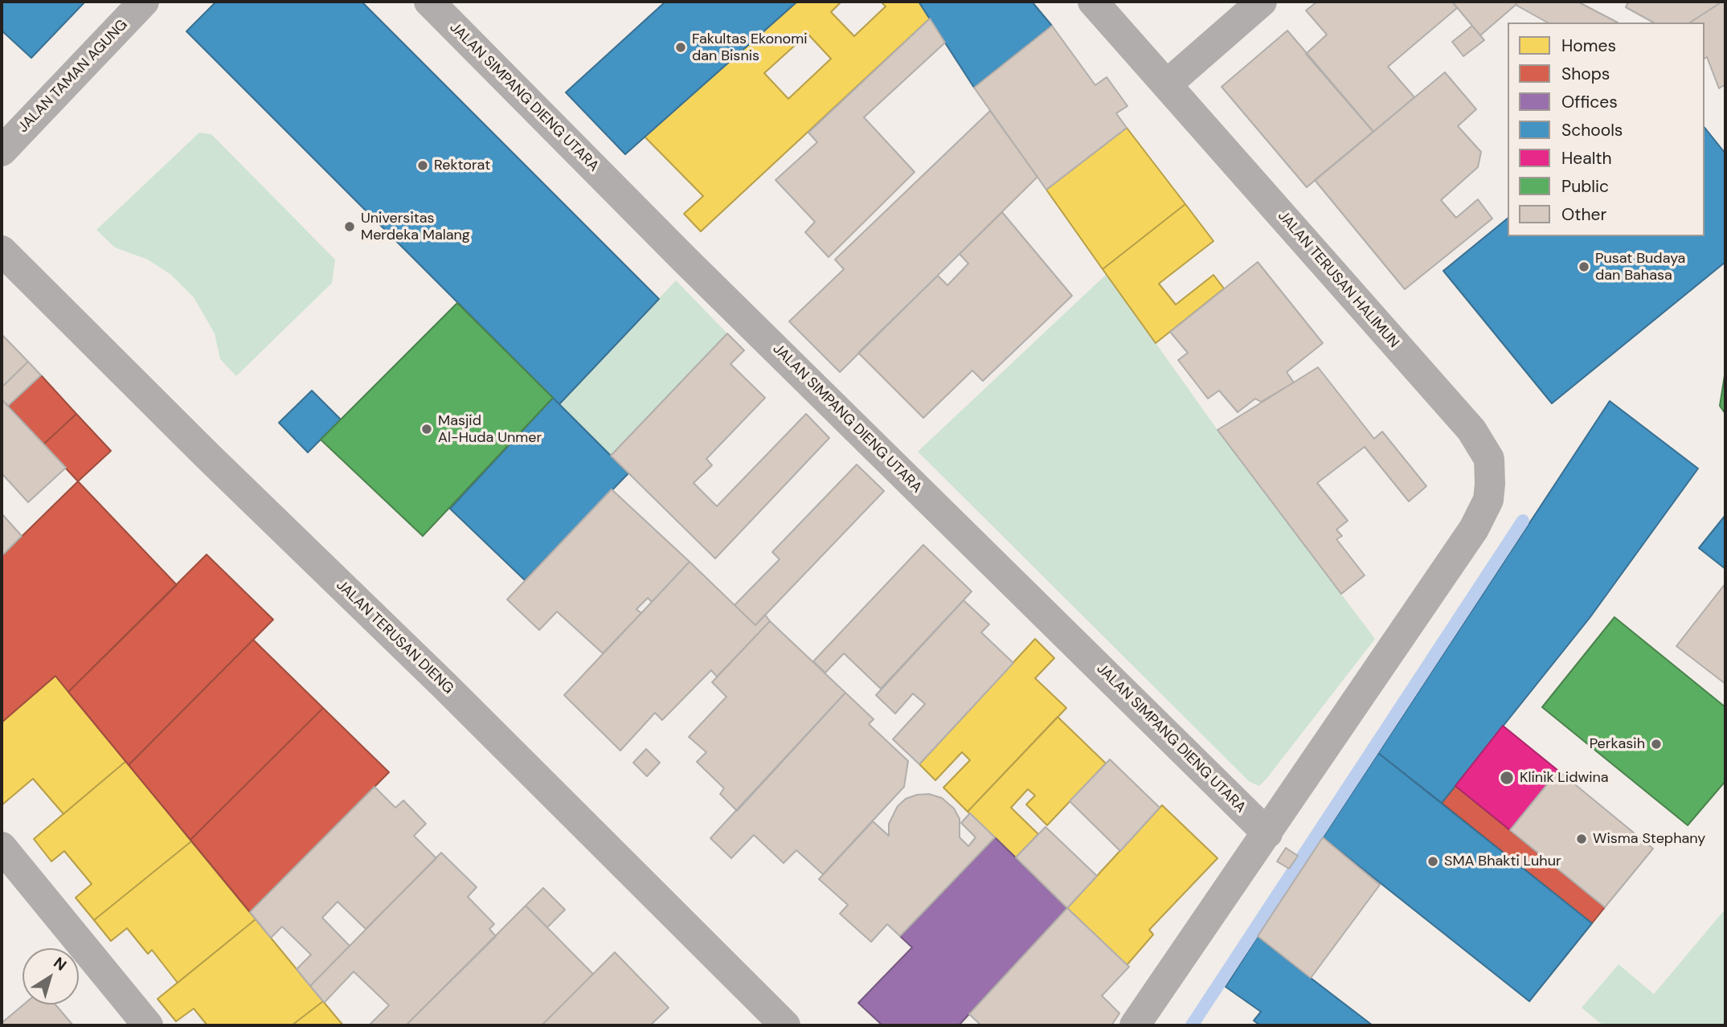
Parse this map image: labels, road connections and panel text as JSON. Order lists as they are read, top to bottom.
{
  "streets": {
    "street": [
      "JALAN TAMAN AGUNG",
      "JALAN SIMPANG DIENG UTARA",
      "JALAN TERUSAN HALIMUN",
      "JALAN TERUSAN DIENG"
    ]
  },
  "crossings": [
    ["JALAN SIMPANG DIENG UTARA", "JALAN TERUSAN HALIMUN"]
  ],
  "places": [
    "Fakultas Ekonomi dan Bisnis",
    "Rektorat",
    "Universitas Merdeka Malang",
    "Pusat Budaya dan Bahasa",
    "Masjid Al-Huda Unmer",
    "Perkasih",
    "Klinik Lidwina",
    "Wisma Stephany",
    "SMA Bhakti Luhur"
  ],
  "legend": [
    "Homes",
    "Shops",
    "Offices",
    "Schools",
    "Health",
    "Public",
    "Other"
  ],
  "north": "top right"
}
